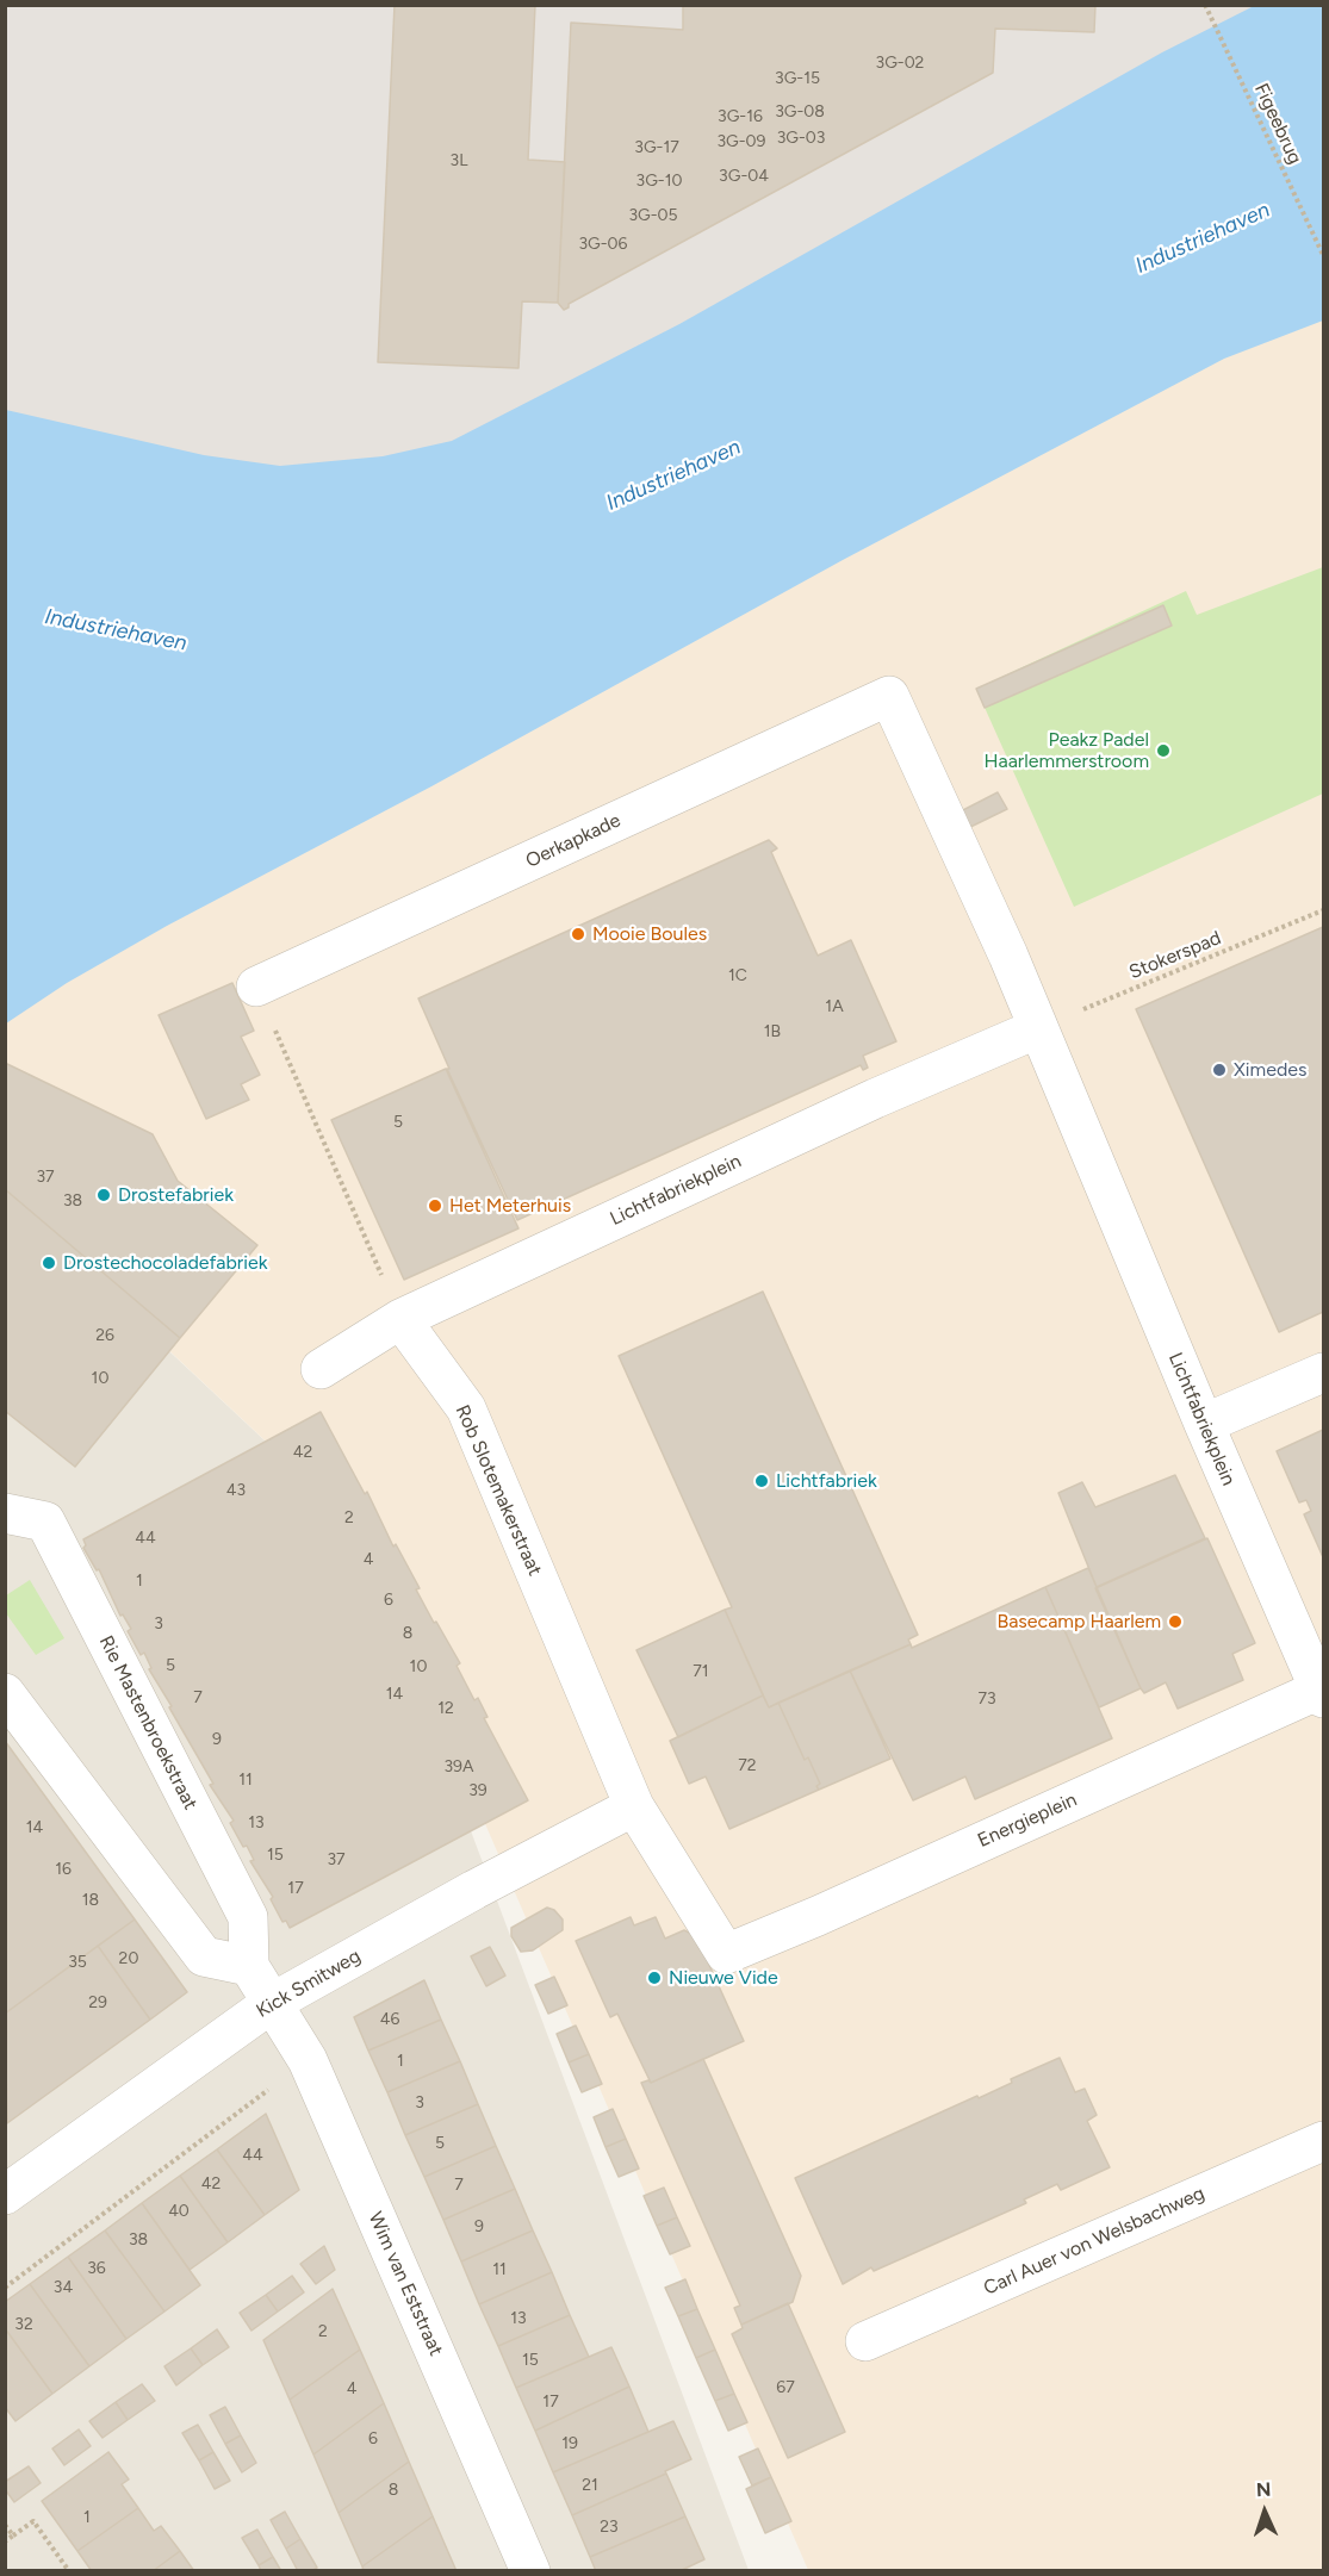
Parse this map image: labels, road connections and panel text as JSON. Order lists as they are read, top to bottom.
{
  "streets": {
    "street": [
      "Oerkapkade",
      "Lichtfabriekplein",
      "Rob Slotemakerstraat",
      "Rie Mastenbroekstraat",
      "Energieplein",
      "Kick Smitweg",
      "Carl Auer von Welsbachweg",
      "Wim van Eststraat"
    ],
    "path": ["Figeebrug", "Stokerspad"]
  },
  "crossings": [
    ["Oerkapkade", "Lichtfabriekplein"],
    ["Stokerspad", "Lichtfabriekplein"],
    ["Lichtfabriekplein", "Rob Slotemakerstraat"],
    ["Lichtfabriekplein", "Energieplein"],
    ["Rob Slotemakerstraat", "Energieplein"],
    ["Rob Slotemakerstraat", "Kick Smitweg"],
    ["Rie Mastenbroekstraat", "Kick Smitweg"],
    ["Rie Mastenbroekstraat", "Wim van Eststraat"],
    ["Kick Smitweg", "Wim van Eststraat"]
  ],
  "water": ["Industriehaven"],
  "places": [
    "Peakz Padel Haarlemmerstroom",
    "Mooie Boules",
    "Ximedes",
    "Drostefabriek",
    "Het Meterhuis",
    "Drostechocoladefabriek",
    "Lichtfabriek",
    "Basecamp Haarlem",
    "Nieuwe Vide"
  ],
  "house_numbers": [
    "3G-02",
    "3G-15",
    "3G-08",
    "3G-16",
    "3G-03",
    "3G-09",
    "3G-17",
    "3L",
    "3G-04",
    "3G-10",
    "3G-05",
    "3G-06",
    "1C",
    "1A",
    "1B",
    "5",
    "37",
    "38",
    "26",
    "10",
    "42",
    "43",
    "2",
    "44",
    "4",
    "1",
    "6",
    "3",
    "8",
    "5",
    "10",
    "71",
    "14",
    "7",
    "73",
    "12",
    "9",
    "72",
    "39A",
    "11",
    "39",
    "13",
    "14",
    "15",
    "37",
    "16",
    "17",
    "18",
    "20",
    "35",
    "29",
    "46",
    "1",
    "3",
    "5",
    "44",
    "42",
    "7",
    "40",
    "9",
    "38",
    "36",
    "11",
    "34",
    "13",
    "32",
    "2",
    "15",
    "67",
    "4",
    "17",
    "6",
    "19",
    "21",
    "8",
    "1",
    "23"
  ],
  "north": "top"
}
